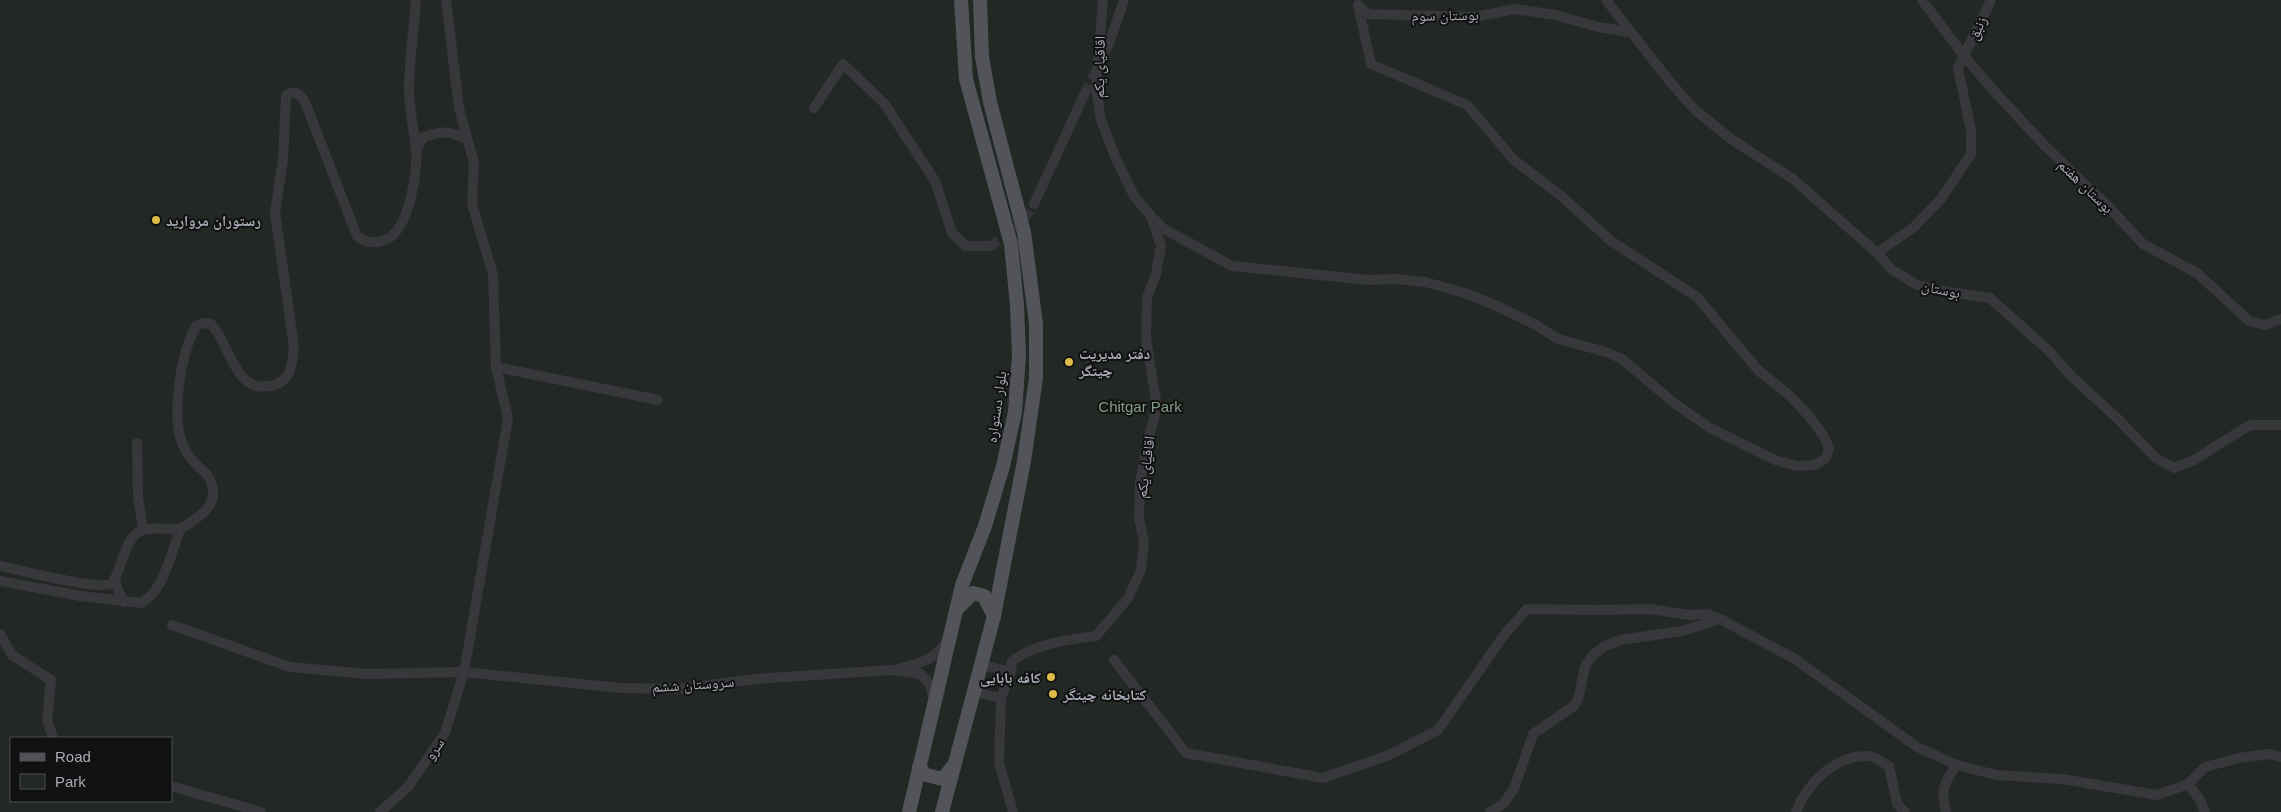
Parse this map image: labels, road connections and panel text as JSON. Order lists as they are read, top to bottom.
{
  "streets": {
    "main road": ["بلوار دستواره"],
    "street": [
      "بوستان سوم",
      "زنبق",
      "اقاقیای یکم",
      "بوستان هفتم",
      "بوستان",
      "سروستان ششم",
      "سرو"
    ]
  },
  "crossings": [
    ["بوستان سوم", "بوستان"],
    ["زنبق", "بوستان هفتم"],
    ["زنبق", "بوستان"],
    ["سروستان ششم", "سرو"]
  ],
  "parks": ["Chitgar Park"],
  "places": [
    "رستوران مروارید",
    "دفتر مدیریت چیتگر",
    "کافه بابایی",
    "کتابخانه چیتگر"
  ],
  "legend": ["Road", "Park"]
}
